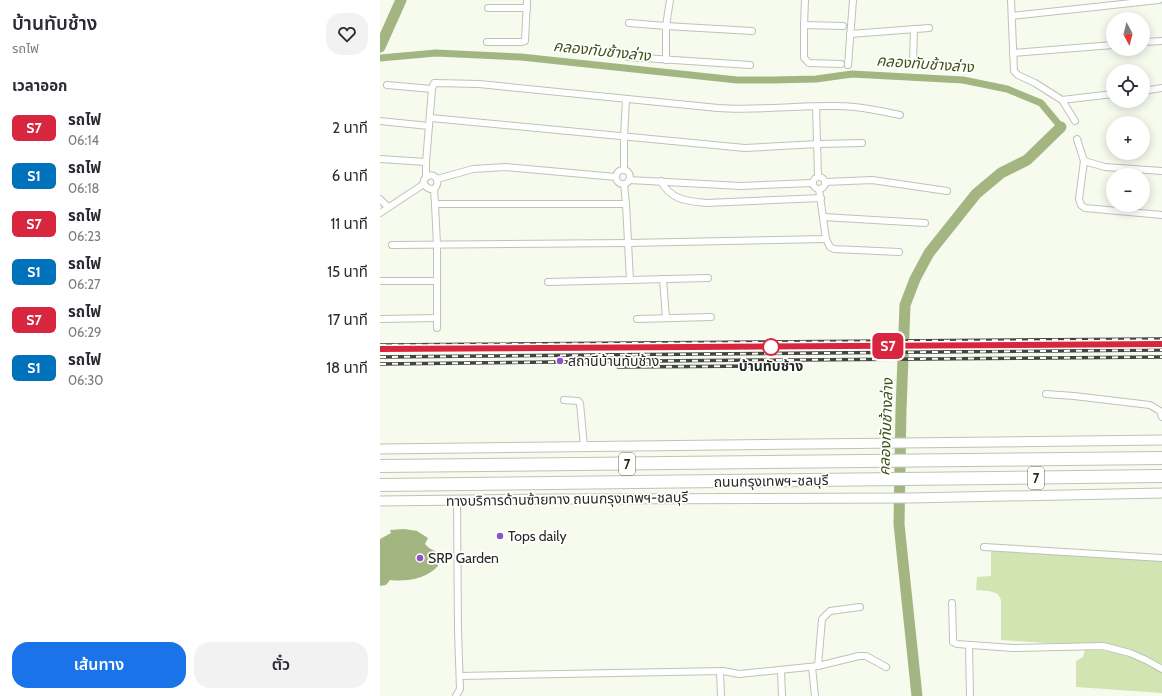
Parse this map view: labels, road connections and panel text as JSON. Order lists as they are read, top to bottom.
{
  "streets": {
    "highway": ["7", "ถนนกรุงเทพฯ-ชลบุรี"],
    "main road": ["ทางบริการด้านซ้ายทาง ถนนกรุงเทพฯ-ชลบุรี"]
  },
  "water": ["คลองทับช้างล่าง"],
  "places": [
    "บ้านทับช้าง",
    "สถานีบ้านทับช้าง",
    "Tops daily",
    "SRP Garden"
  ],
  "north": "bottom",
  "page": {
    "heading": [
      ["บ้านทับช้าง", "รถไฟ"],
      "เวลาออก"
    ],
    "on_map": "S7",
    "map_buttons": ["+", "−"],
    "list": [
      {
        "mark": "S7",
        "name": "รถไฟ",
        "note": "06:14",
        "value": "2 นาที"
      },
      {
        "mark": "S1",
        "name": "รถไฟ",
        "note": "06:18",
        "value": "6 นาที"
      },
      {
        "mark": "S7",
        "name": "รถไฟ",
        "note": "06:23",
        "value": "11 นาที"
      },
      {
        "mark": "S1",
        "name": "รถไฟ",
        "note": "06:27",
        "value": "15 นาที"
      },
      {
        "mark": "S7",
        "name": "รถไฟ",
        "note": "06:29",
        "value": "17 นาที"
      },
      {
        "mark": "S1",
        "name": "รถไฟ",
        "note": "06:30",
        "value": "18 นาที"
      }
    ],
    "buttons": ["เส้นทาง", "ตั๋ว"]
  }
}
